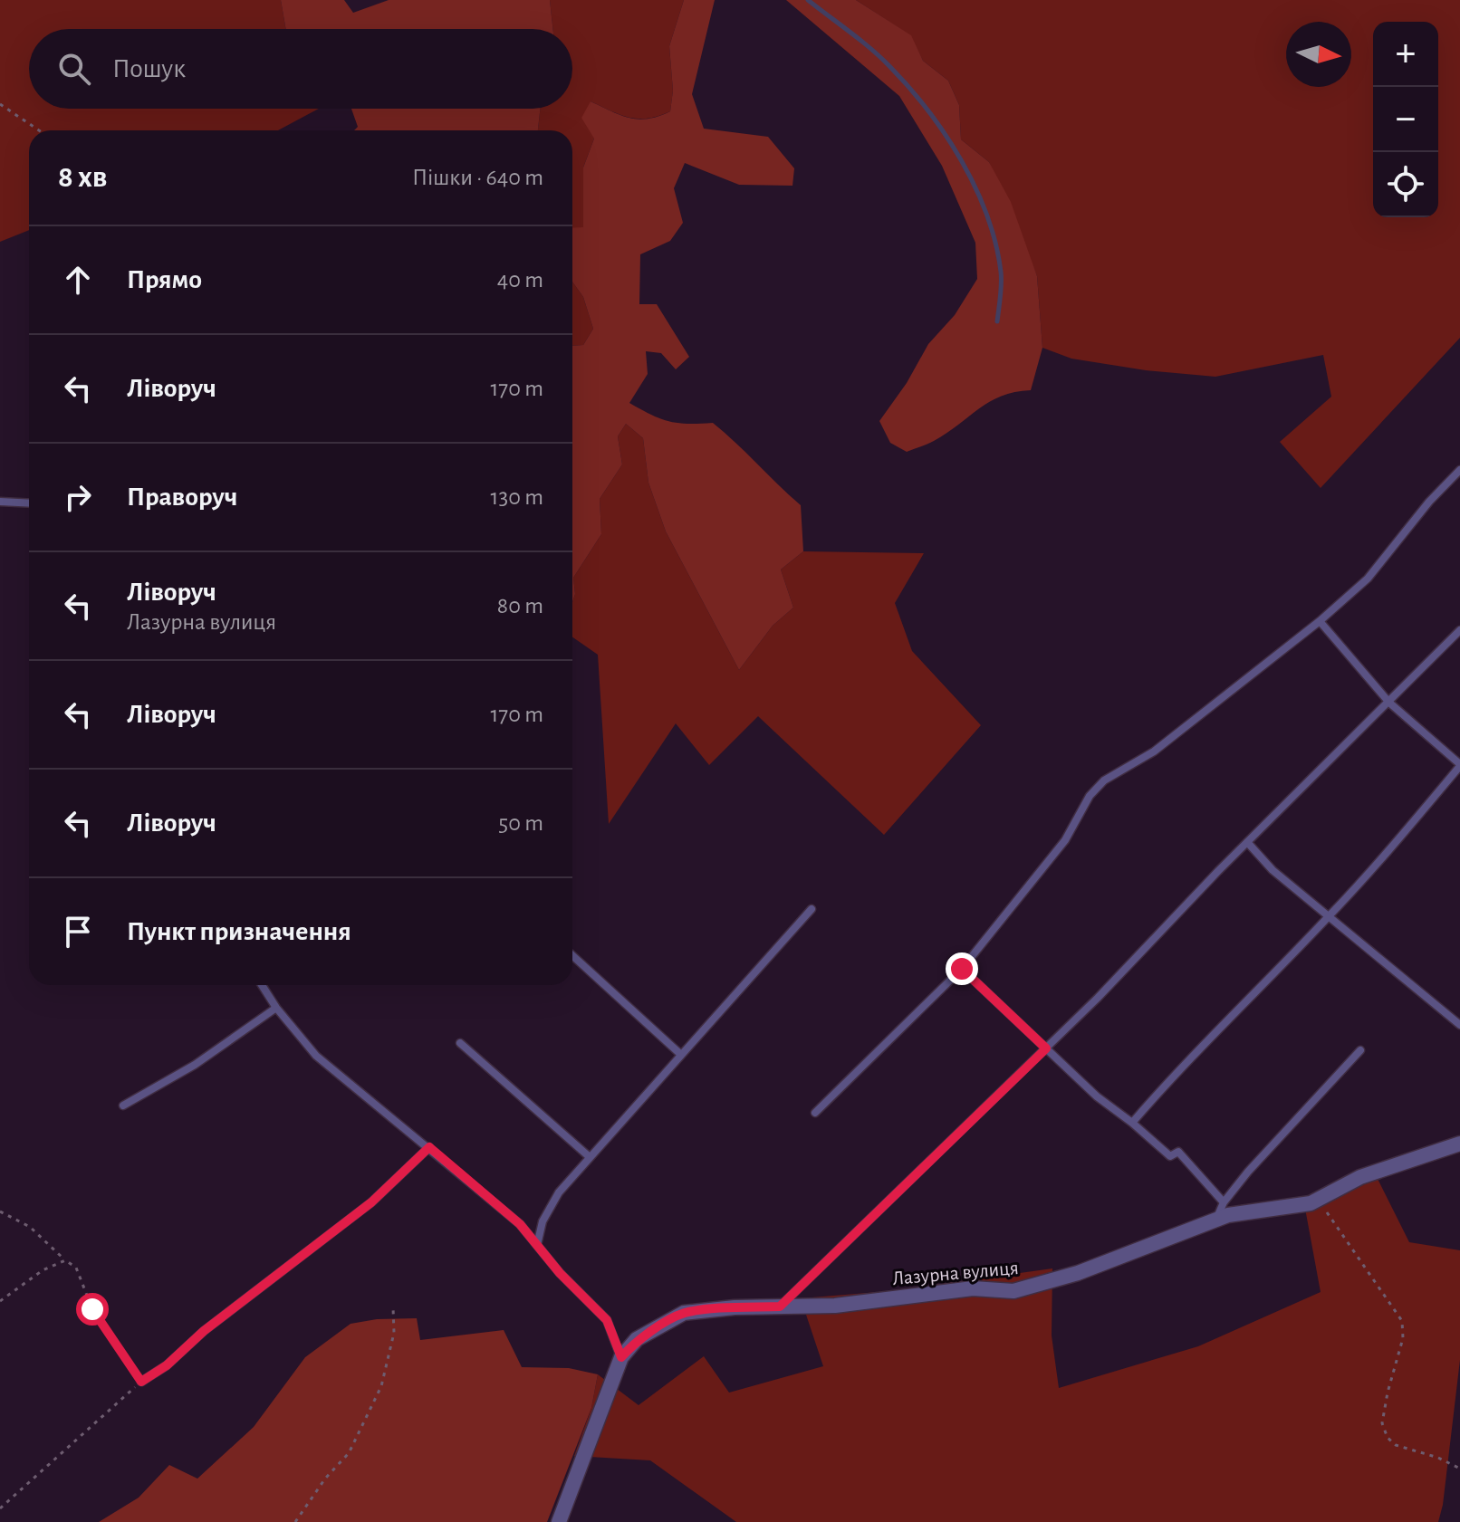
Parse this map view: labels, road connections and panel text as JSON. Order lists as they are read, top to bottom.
{
  "streets": {
    "street": ["Лазурна вулиця"]
  },
  "north": "right",
  "page": {
    "map_buttons": ["+", "−"],
    "search": "Пошук",
    "heading": ["8 хв", "Пішки · 640 m"],
    "list": [
      ["Прямо", "40 m"],
      ["Ліворуч", "170 m"],
      ["Праворуч", "130 m"],
      ["Ліворуч", "Лазурна вулиця", "80 m"],
      ["Ліворуч", "170 m"],
      ["Ліворуч", "50 m"],
      "Пункт призначення"
    ]
  }
}
